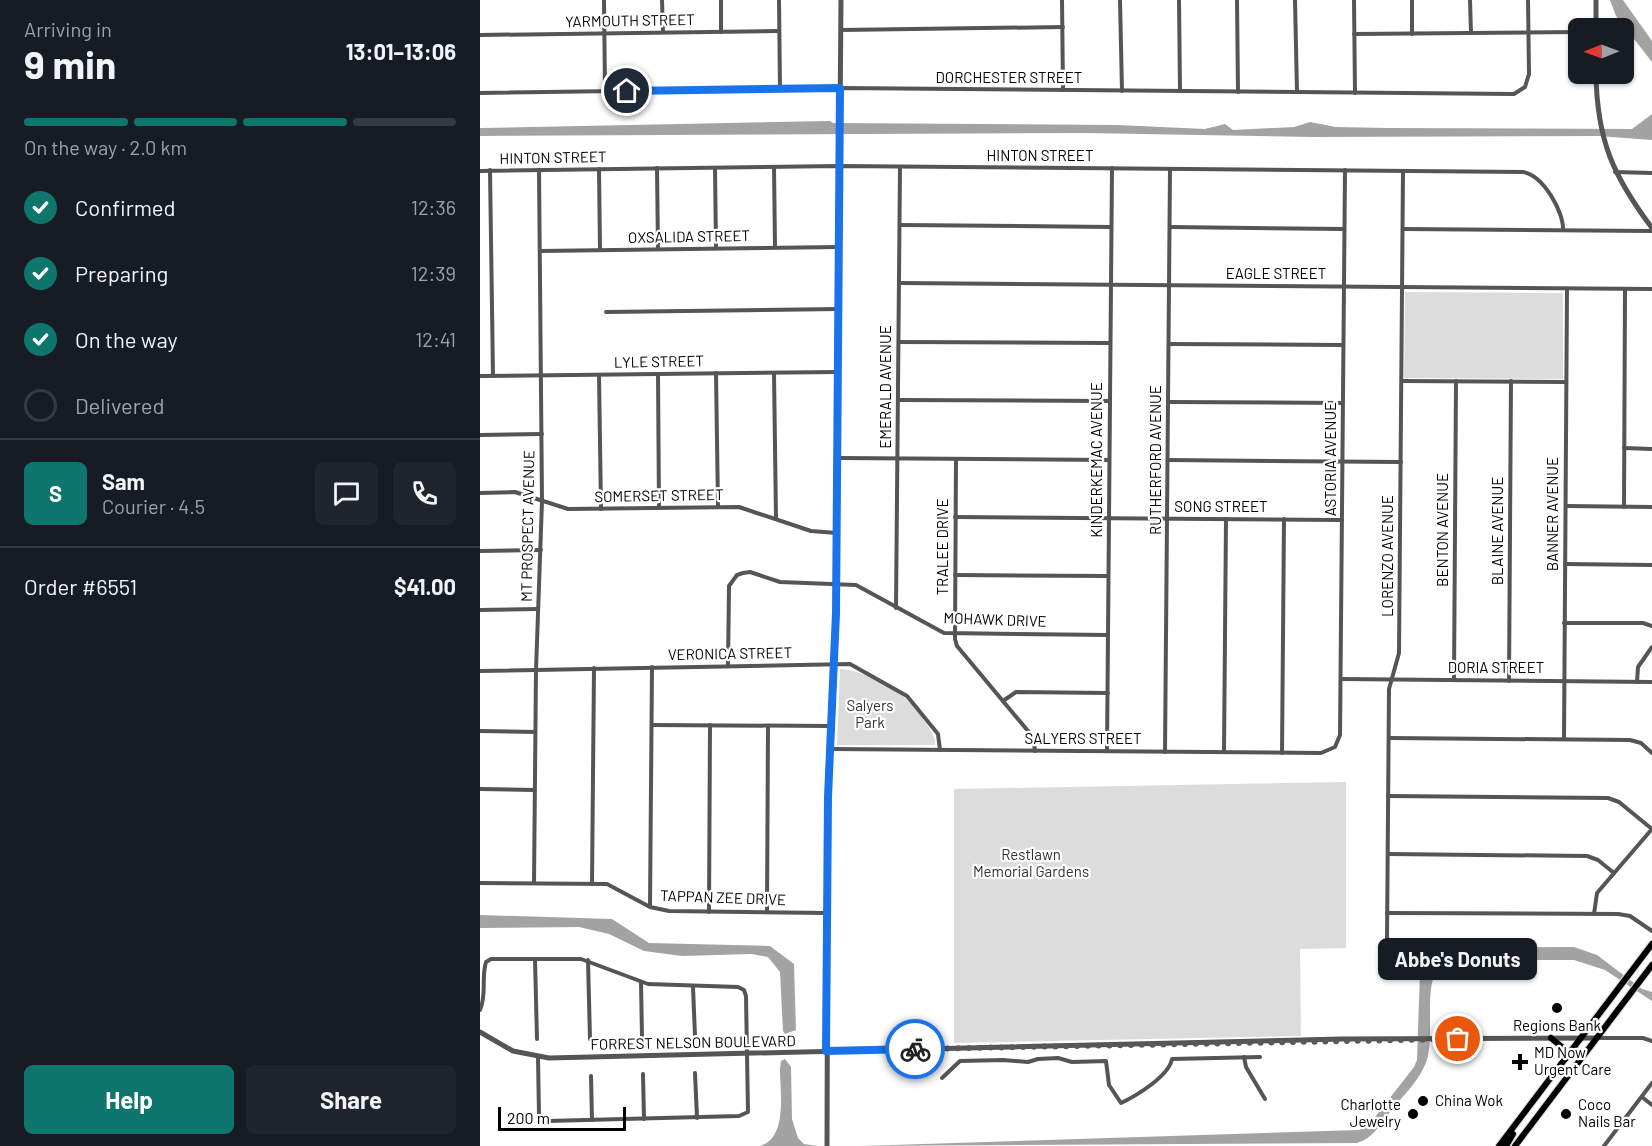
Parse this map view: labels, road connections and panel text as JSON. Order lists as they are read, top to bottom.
{
  "streets": {
    "street": [
      "YARMOUTH STREET",
      "DORCHESTER STREET",
      "HINTON STREET",
      "OXSALIDA STREET",
      "EAGLE STREET",
      "LYLE STREET",
      "EMERALD AVENUE",
      "ASTORIA AVENUE",
      "KINDERKEMAC AVENUE",
      "RUTHERFORD AVENUE",
      "SOMERSET STREET",
      "SONG STREET",
      "BANNER AVENUE",
      "MT PROSPECT AVENUE",
      "BENTON AVENUE",
      "BLAINE AVENUE",
      "TRALEE DRIVE",
      "LORENZO AVENUE",
      "MOHAWK DRIVE",
      "VERONICA STREET",
      "DORIA STREET",
      "SALYERS STREET",
      "TAPPAN ZEE DRIVE",
      "FORREST NELSON BOULEVARD"
    ]
  },
  "crossings": [
    ["HINTON STREET", "EMERALD AVENUE"],
    ["HINTON STREET", "ASTORIA AVENUE"],
    ["HINTON STREET", "KINDERKEMAC AVENUE"],
    ["HINTON STREET", "RUTHERFORD AVENUE"],
    ["HINTON STREET", "MT PROSPECT AVENUE"],
    ["HINTON STREET", "LORENZO AVENUE"],
    ["OXSALIDA STREET", "MT PROSPECT AVENUE"],
    ["EAGLE STREET", "EMERALD AVENUE"],
    ["EAGLE STREET", "ASTORIA AVENUE"],
    ["EAGLE STREET", "KINDERKEMAC AVENUE"],
    ["EAGLE STREET", "RUTHERFORD AVENUE"],
    ["EAGLE STREET", "BANNER AVENUE"],
    ["EAGLE STREET", "LORENZO AVENUE"],
    ["LYLE STREET", "MT PROSPECT AVENUE"],
    ["EMERALD AVENUE", "MOHAWK DRIVE"],
    ["ASTORIA AVENUE", "SONG STREET"],
    ["ASTORIA AVENUE", "DORIA STREET"],
    ["ASTORIA AVENUE", "SALYERS STREET"],
    ["KINDERKEMAC AVENUE", "SONG STREET"],
    ["KINDERKEMAC AVENUE", "MOHAWK DRIVE"],
    ["KINDERKEMAC AVENUE", "SALYERS STREET"],
    ["RUTHERFORD AVENUE", "SONG STREET"],
    ["RUTHERFORD AVENUE", "SALYERS STREET"],
    ["SOMERSET STREET", "MT PROSPECT AVENUE"],
    ["SONG STREET", "TRALEE DRIVE"],
    ["BANNER AVENUE", "DORIA STREET"],
    ["MT PROSPECT AVENUE", "VERONICA STREET"],
    ["MT PROSPECT AVENUE", "TAPPAN ZEE DRIVE"],
    ["BENTON AVENUE", "DORIA STREET"],
    ["BLAINE AVENUE", "DORIA STREET"],
    ["TRALEE DRIVE", "MOHAWK DRIVE"],
    ["TRALEE DRIVE", "SALYERS STREET"],
    ["LORENZO AVENUE", "DORIA STREET"],
    ["MOHAWK DRIVE", "VERONICA STREET"],
    ["VERONICA STREET", "SALYERS STREET"]
  ],
  "parks": ["Salyers Park", "Restlawn Memorial Gardens"],
  "places": {
    "other": [
      "Regions Bank",
      "Abbe's Donuts",
      "China Wok",
      "Charlotte Jewelry",
      "Coco Nails Bar"
    ],
    "health": ["MD Now Urgent Care"]
  },
  "scale_bar": "200 m",
  "north": "left",
  "page": {
    "heading": ["9 min", "Arriving in", "13:01–13:06"],
    "panel": [
      "Sam",
      "Courier · 4.5",
      "Order #6551",
      "$41.00"
    ],
    "bar": "On the way · 2.0 km",
    "list": [
      ["Confirmed", "12:36"],
      ["Preparing", "12:39"],
      ["On the way", "12:41"],
      "Delivered"
    ],
    "round": "S",
    "bubble": "Abbe's Donuts",
    "buttons": ["Help", "Share"],
    "scale": "200 m"
  }
}
